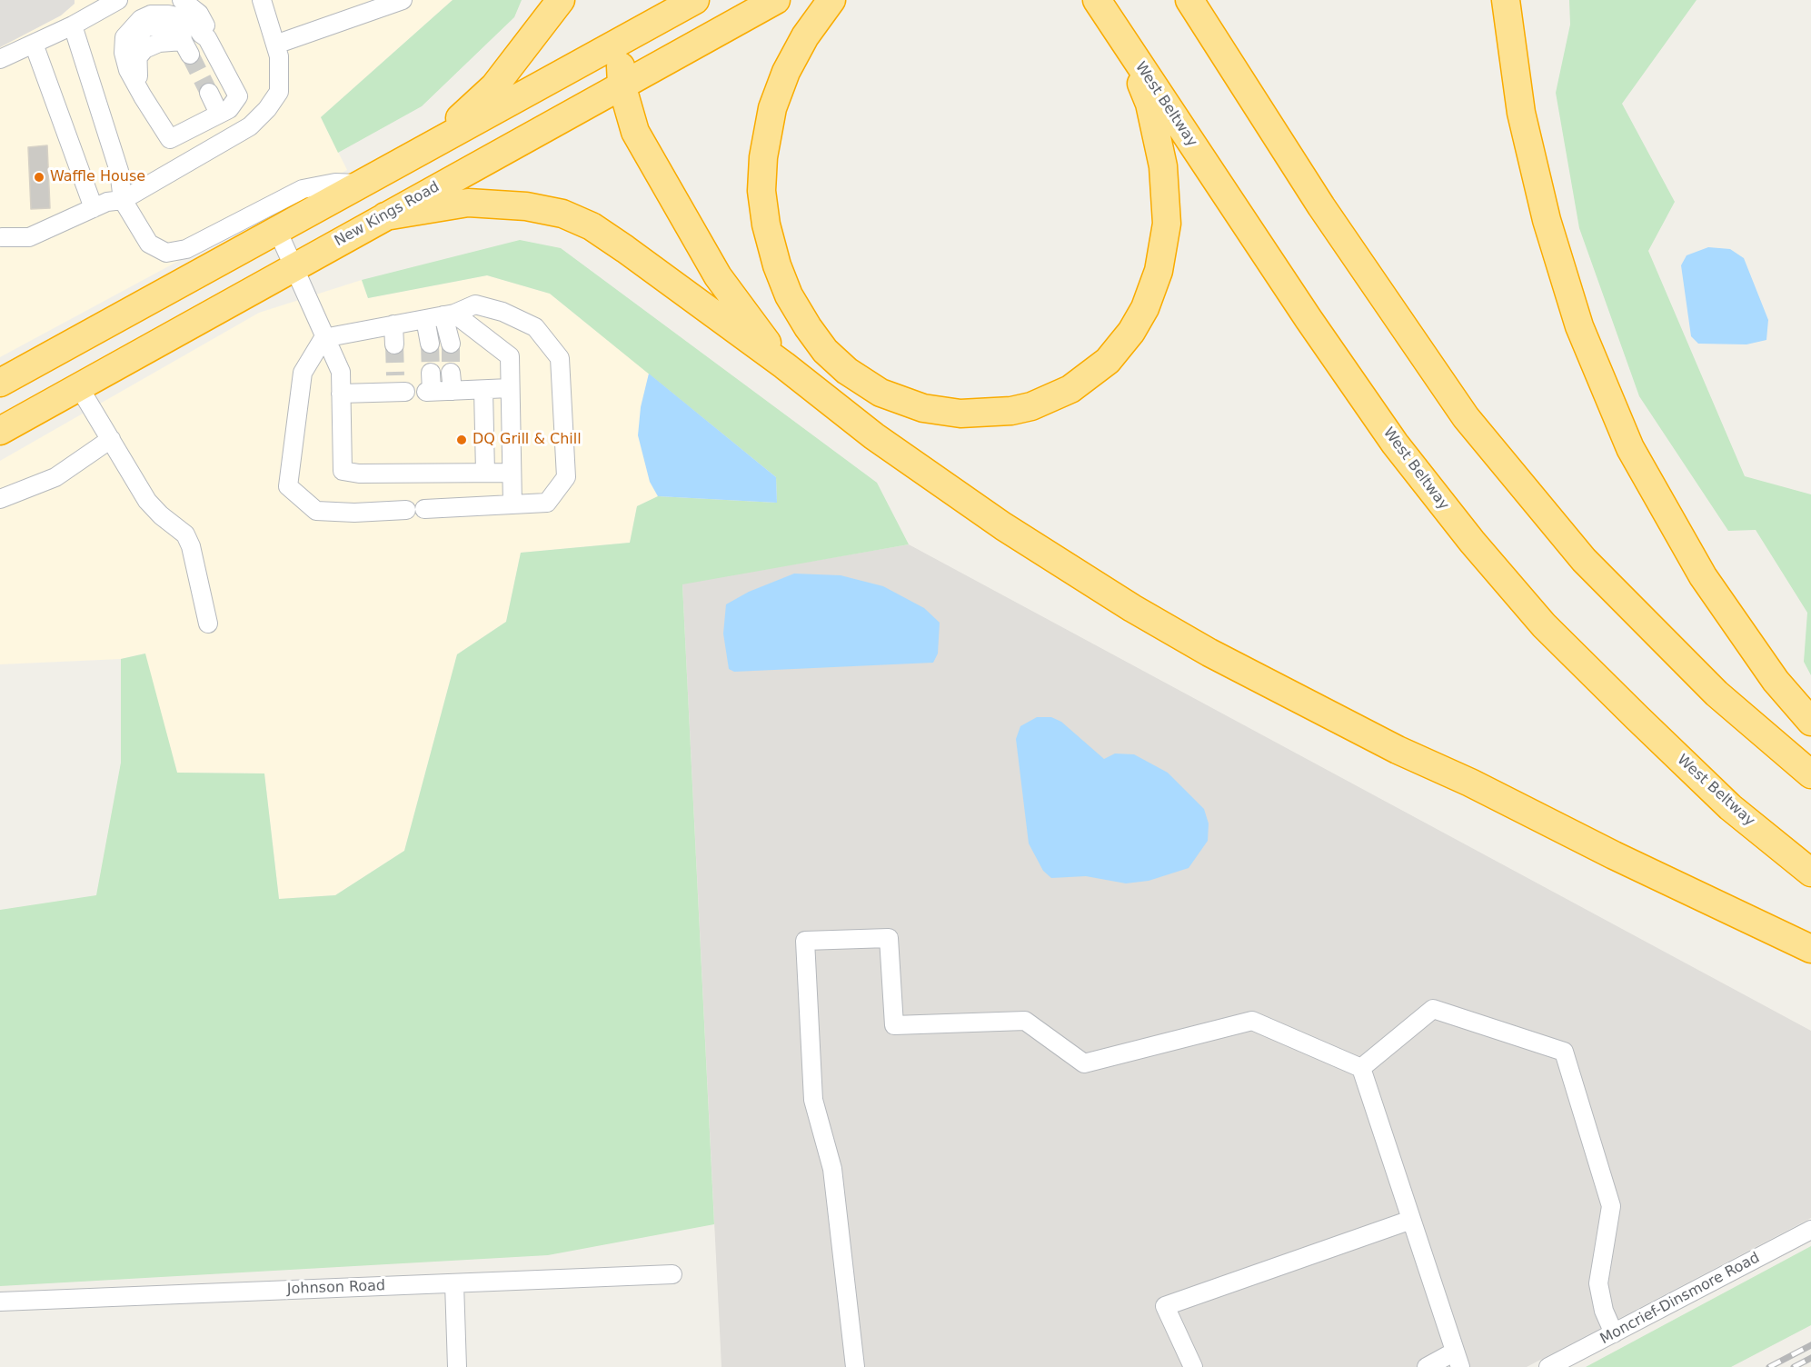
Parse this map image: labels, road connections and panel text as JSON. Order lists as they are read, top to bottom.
{
  "streets": {
    "highway": ["West Beltway", "New Kings Road"],
    "street": ["Johnson Road", "Moncrief-Dinsmore Road"]
  },
  "places": ["Waffle House", "DQ Grill & Chill"]
}
